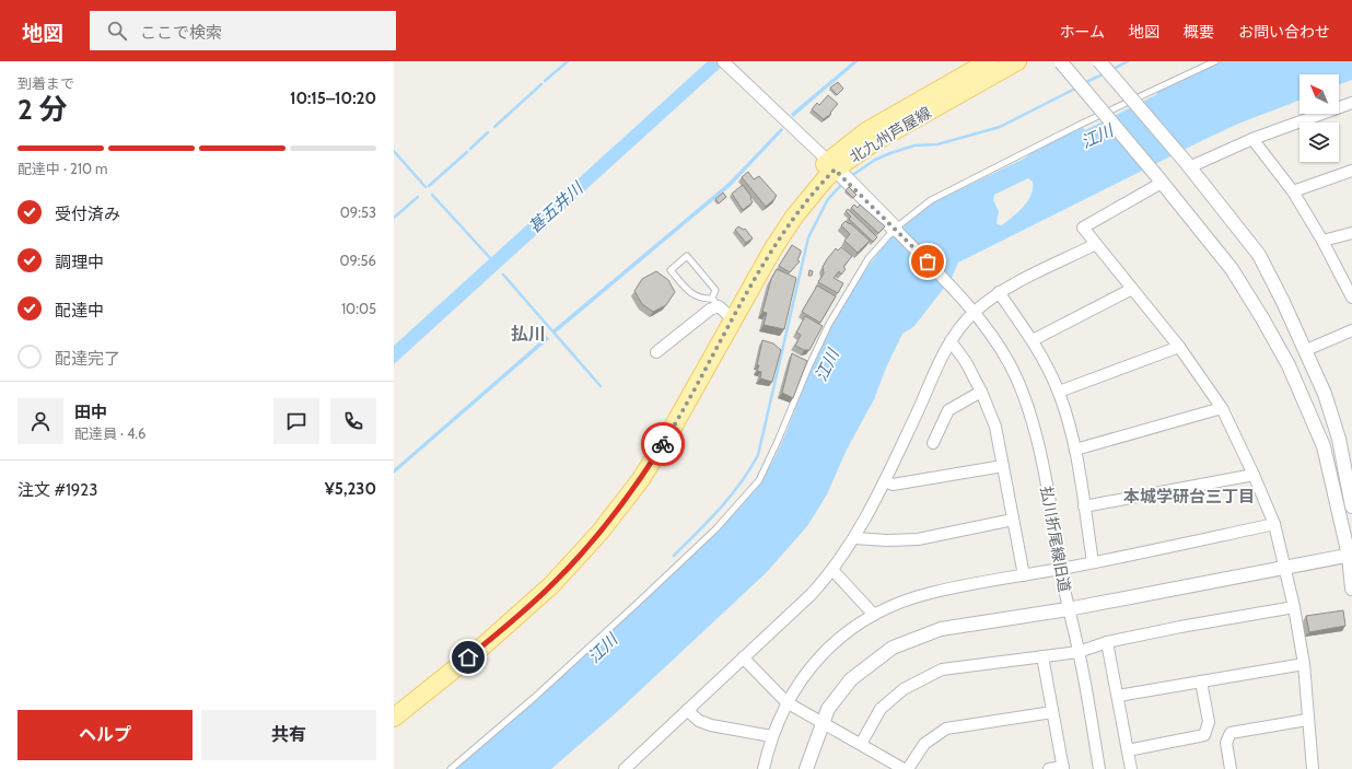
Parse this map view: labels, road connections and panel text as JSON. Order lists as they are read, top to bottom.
{
  "streets": {
    "main road": ["北九州芦屋線"],
    "street": ["払川折尾線旧道"]
  },
  "districts": ["払川", "本城学研台三丁目"],
  "water": ["江川", "甚五井川"],
  "north": "top left",
  "page": {
    "header": "地図",
    "search": "ここで検索",
    "nav": [
      "ホーム",
      "地図",
      "概要",
      "お問い合わせ"
    ],
    "heading": ["2 分", "到着まで", "10:15–10:20"],
    "panel": [
      "田中",
      "配達員 · 4.6",
      "注文 #1923",
      "¥5,230"
    ],
    "bar": "配達中 · 210 m",
    "list": [
      ["受付済み", "09:53"],
      ["調理中", "09:56"],
      ["配達中", "10:05"],
      "配達完了"
    ],
    "buttons": ["ヘルプ", "共有"]
  }
}
